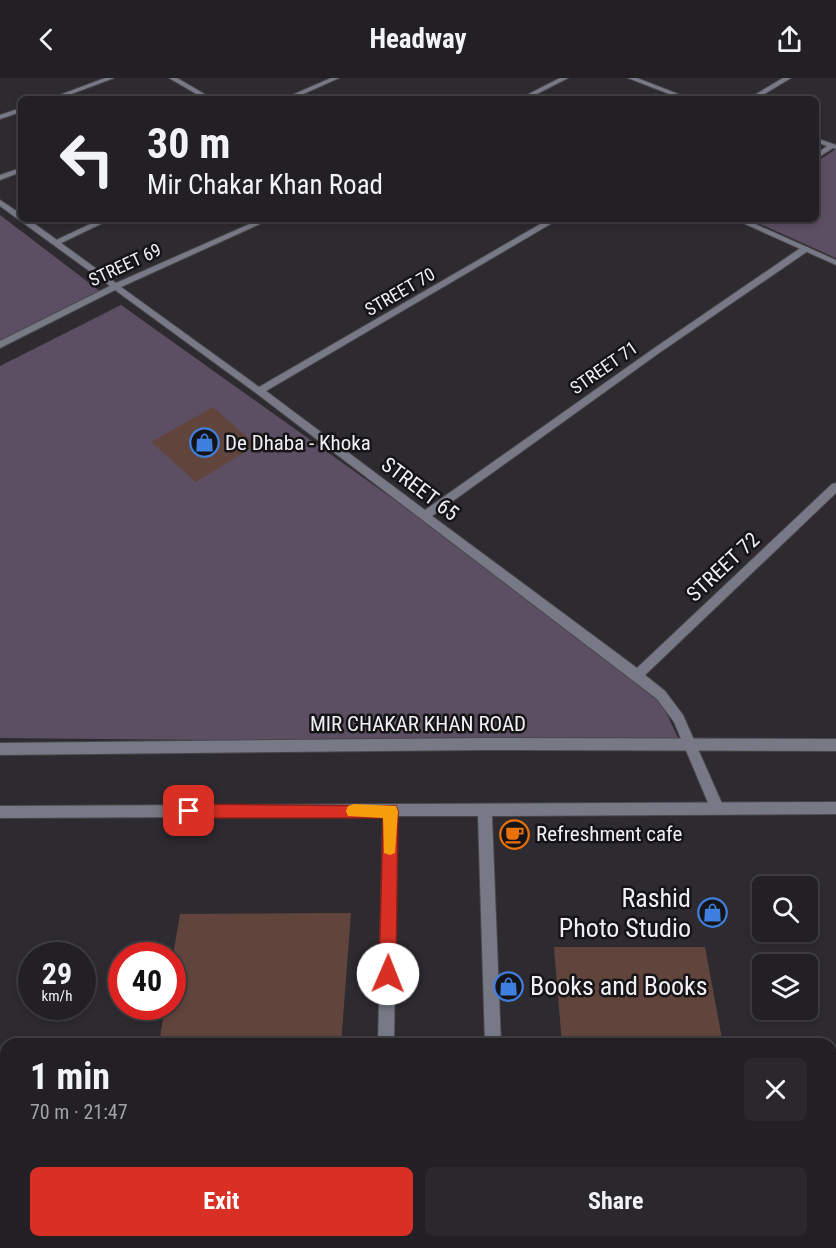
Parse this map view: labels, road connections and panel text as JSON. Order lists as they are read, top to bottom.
{
  "streets": {
    "street": [
      "STREET 69",
      "STREET 70",
      "STREET 71",
      "STREET 65",
      "STREET 72",
      "MIR CHAKAR KHAN ROAD"
    ]
  },
  "crossings": [
    ["STREET 69", "STREET 65"],
    ["STREET 70", "STREET 65"],
    ["STREET 71", "STREET 65"],
    ["STREET 65", "STREET 72"],
    ["STREET 65", "MIR CHAKAR KHAN ROAD"]
  ],
  "places": {
    "shop": ["De Dhaba - Khoka", "Rashid Photo Studio", "Books and Books"],
    "cafe": ["Refreshment cafe"]
  },
  "page": {
    "header": "Headway",
    "turn": ["30 m", "Mir Chakar Khan Road"],
    "speed": "29 km/h",
    "limit": "40",
    "heading": ["1 min", "70 m · 21:47"],
    "buttons": ["Exit", "Share"]
  }
}
